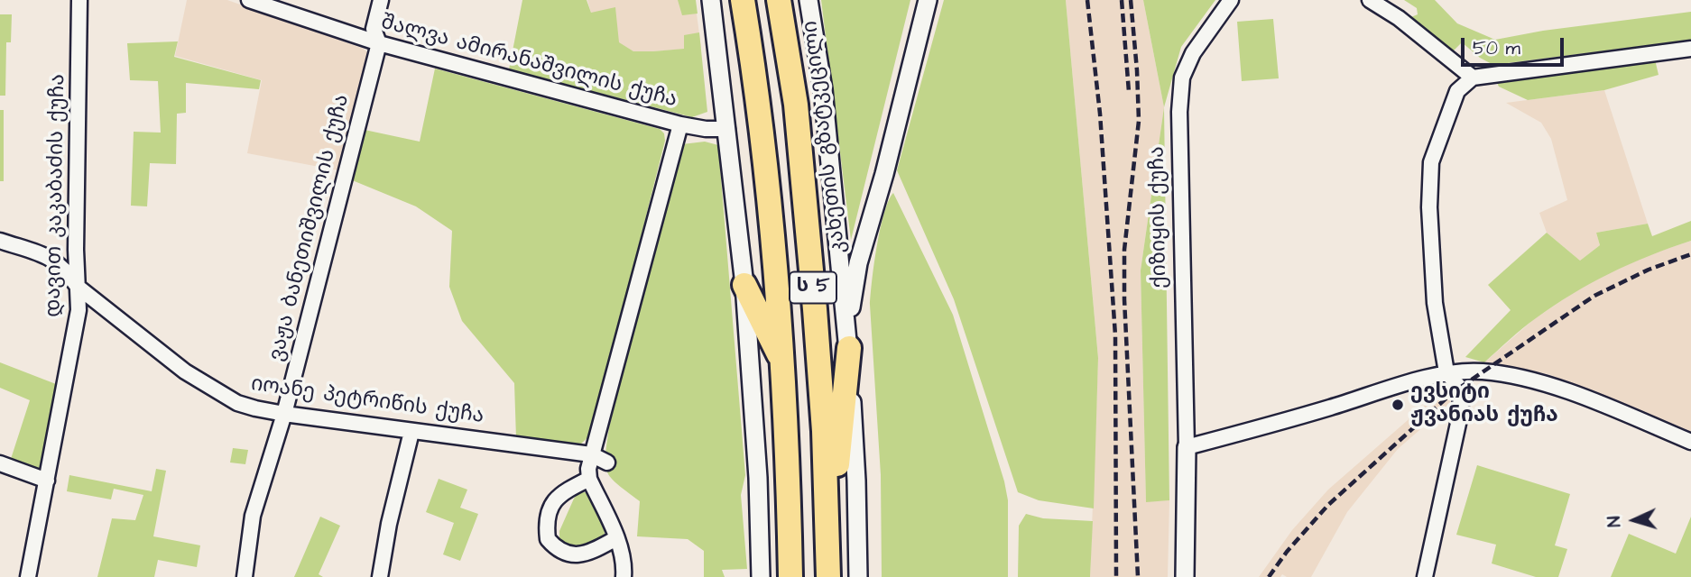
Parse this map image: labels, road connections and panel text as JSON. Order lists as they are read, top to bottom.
{
  "streets": {
    "highway": ["კახეთის გზატკეცილი", "ს 5"],
    "street": [
      "შალვა ამირანაშვილის ქუჩა",
      "დავით კაკაბაძის ქუჩა",
      "ქიზიყის ქუჩა",
      "ვაჟა ბანეთიშვილის ქუჩა",
      "იოანე პეტრიწის ქუჩა"
    ]
  },
  "crossings": [
    ["შალვა ამირანაშვილის ქუჩა", "ვაჟა ბანეთიშვილის ქუჩა"],
    ["დავით კაკაბაძის ქუჩა", "იოანე პეტრიწის ქუჩა"],
    ["ვაჟა ბანეთიშვილის ქუჩა", "იოანე პეტრიწის ქუჩა"]
  ],
  "places": ["ევსიტი ჟვანიას ქუჩა"],
  "scale_bar": "50 m",
  "north": "left"
}
